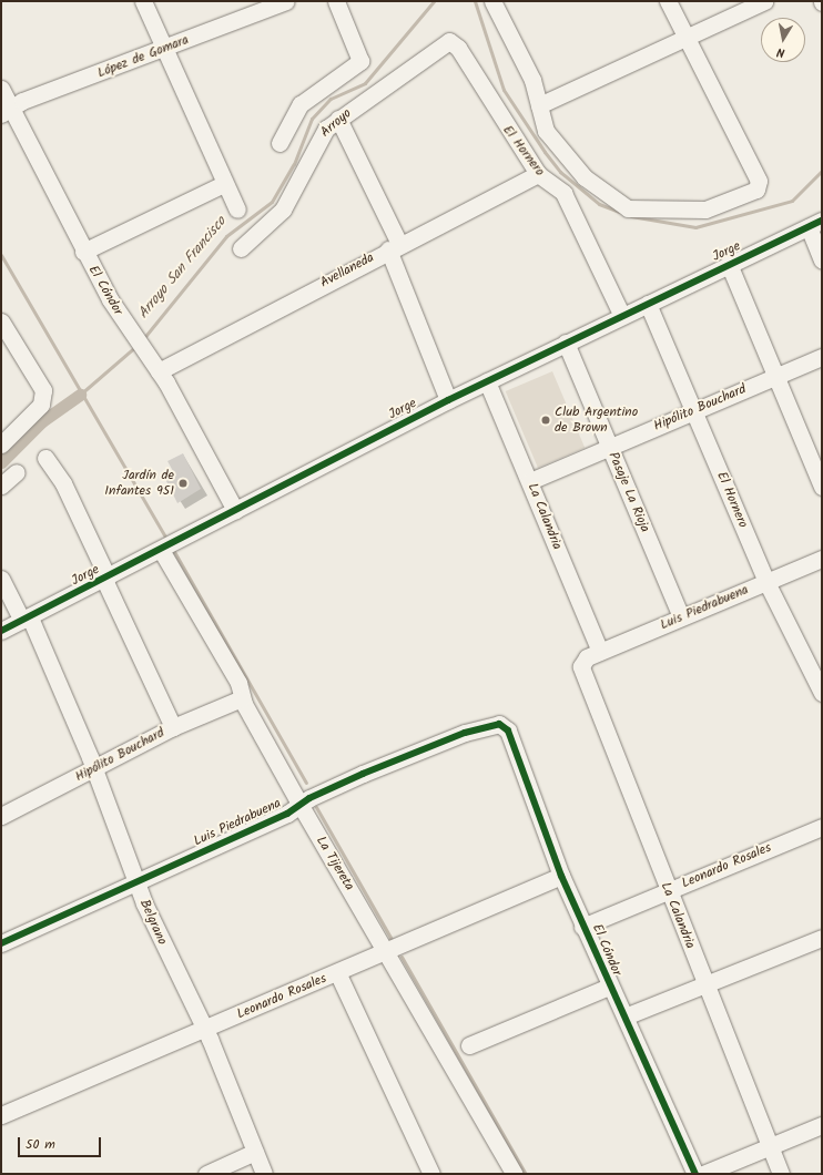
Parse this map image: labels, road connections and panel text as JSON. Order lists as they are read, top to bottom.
{
  "streets": {
    "street": [
      "López de Gomara",
      "Arroyo",
      "El Hornero",
      "Jorge",
      "Avellaneda",
      "El Cóndor",
      "Hipólito Bouchard",
      "Pasaje La Rioja",
      "La Calandria",
      "Luis Piedrabuena",
      "La Tijereta",
      "Leonardo Rosales",
      "Belgrano"
    ]
  },
  "crossings": [
    ["López de Gomara", "El Cóndor"],
    ["Arroyo", "El Hornero"],
    ["El Hornero", "Jorge"],
    ["El Hornero", "Avellaneda"],
    ["El Hornero", "Hipólito Bouchard"],
    ["El Hornero", "Luis Piedrabuena"],
    ["Jorge", "El Cóndor"],
    ["Jorge", "Pasaje La Rioja"],
    ["Jorge", "La Calandria"],
    ["Jorge", "La Tijereta"],
    ["Jorge", "Belgrano"],
    ["Avellaneda", "El Cóndor"],
    ["El Cóndor", "Luis Piedrabuena"],
    ["El Cóndor", "Leonardo Rosales"],
    ["Hipólito Bouchard", "Pasaje La Rioja"],
    ["Hipólito Bouchard", "La Calandria"],
    ["Hipólito Bouchard", "La Tijereta"],
    ["Hipólito Bouchard", "Belgrano"],
    ["Pasaje La Rioja", "Luis Piedrabuena"],
    ["La Calandria", "Luis Piedrabuena"],
    ["La Calandria", "Leonardo Rosales"],
    ["Luis Piedrabuena", "La Tijereta"],
    ["Luis Piedrabuena", "Belgrano"],
    ["La Tijereta", "Leonardo Rosales"],
    ["Leonardo Rosales", "Belgrano"]
  ],
  "water": ["Arroyo San Francisco"],
  "places": ["Club Argentino de Brown", "Jardín de Infantes 951"],
  "scale_bar": "50 m",
  "north": "bottom"
}
